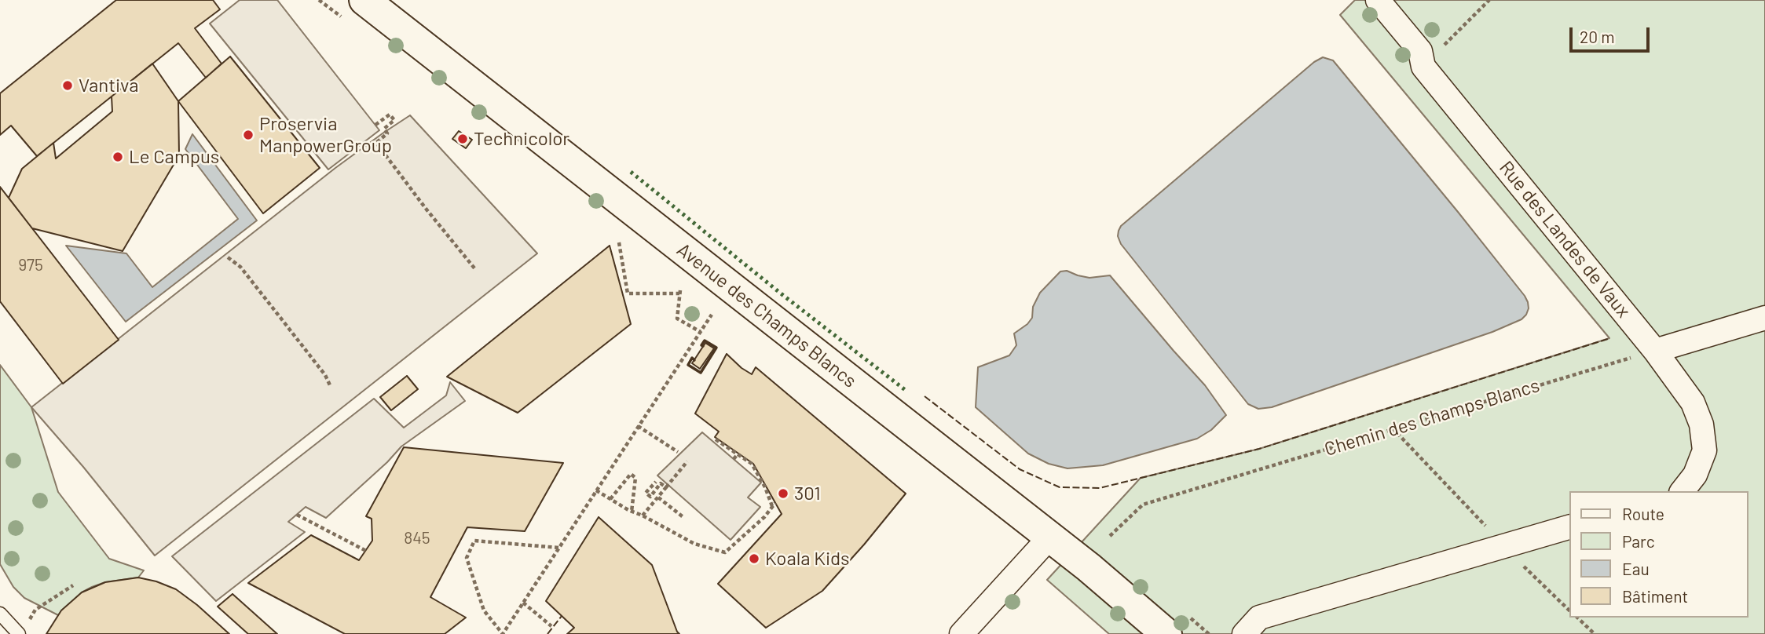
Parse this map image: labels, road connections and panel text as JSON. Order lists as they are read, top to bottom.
{
  "streets": {
    "street": ["Rue des Landes de Vaux", "Avenue des Champs Blancs"],
    "path": ["Chemin des Champs Blancs"]
  },
  "crossings": [
    ["Rue des Landes de Vaux", "Chemin des Champs Blancs"]
  ],
  "places": [
    "Vantiva",
    "Proservia ManpowerGroup",
    "Technicolor",
    "Le Campus",
    "301",
    "Koala Kids"
  ],
  "house_numbers": ["975", "845"],
  "legend": [
    "Route",
    "Parc",
    "Eau",
    "Bâtiment"
  ],
  "scale_bar": "20 m"
}
